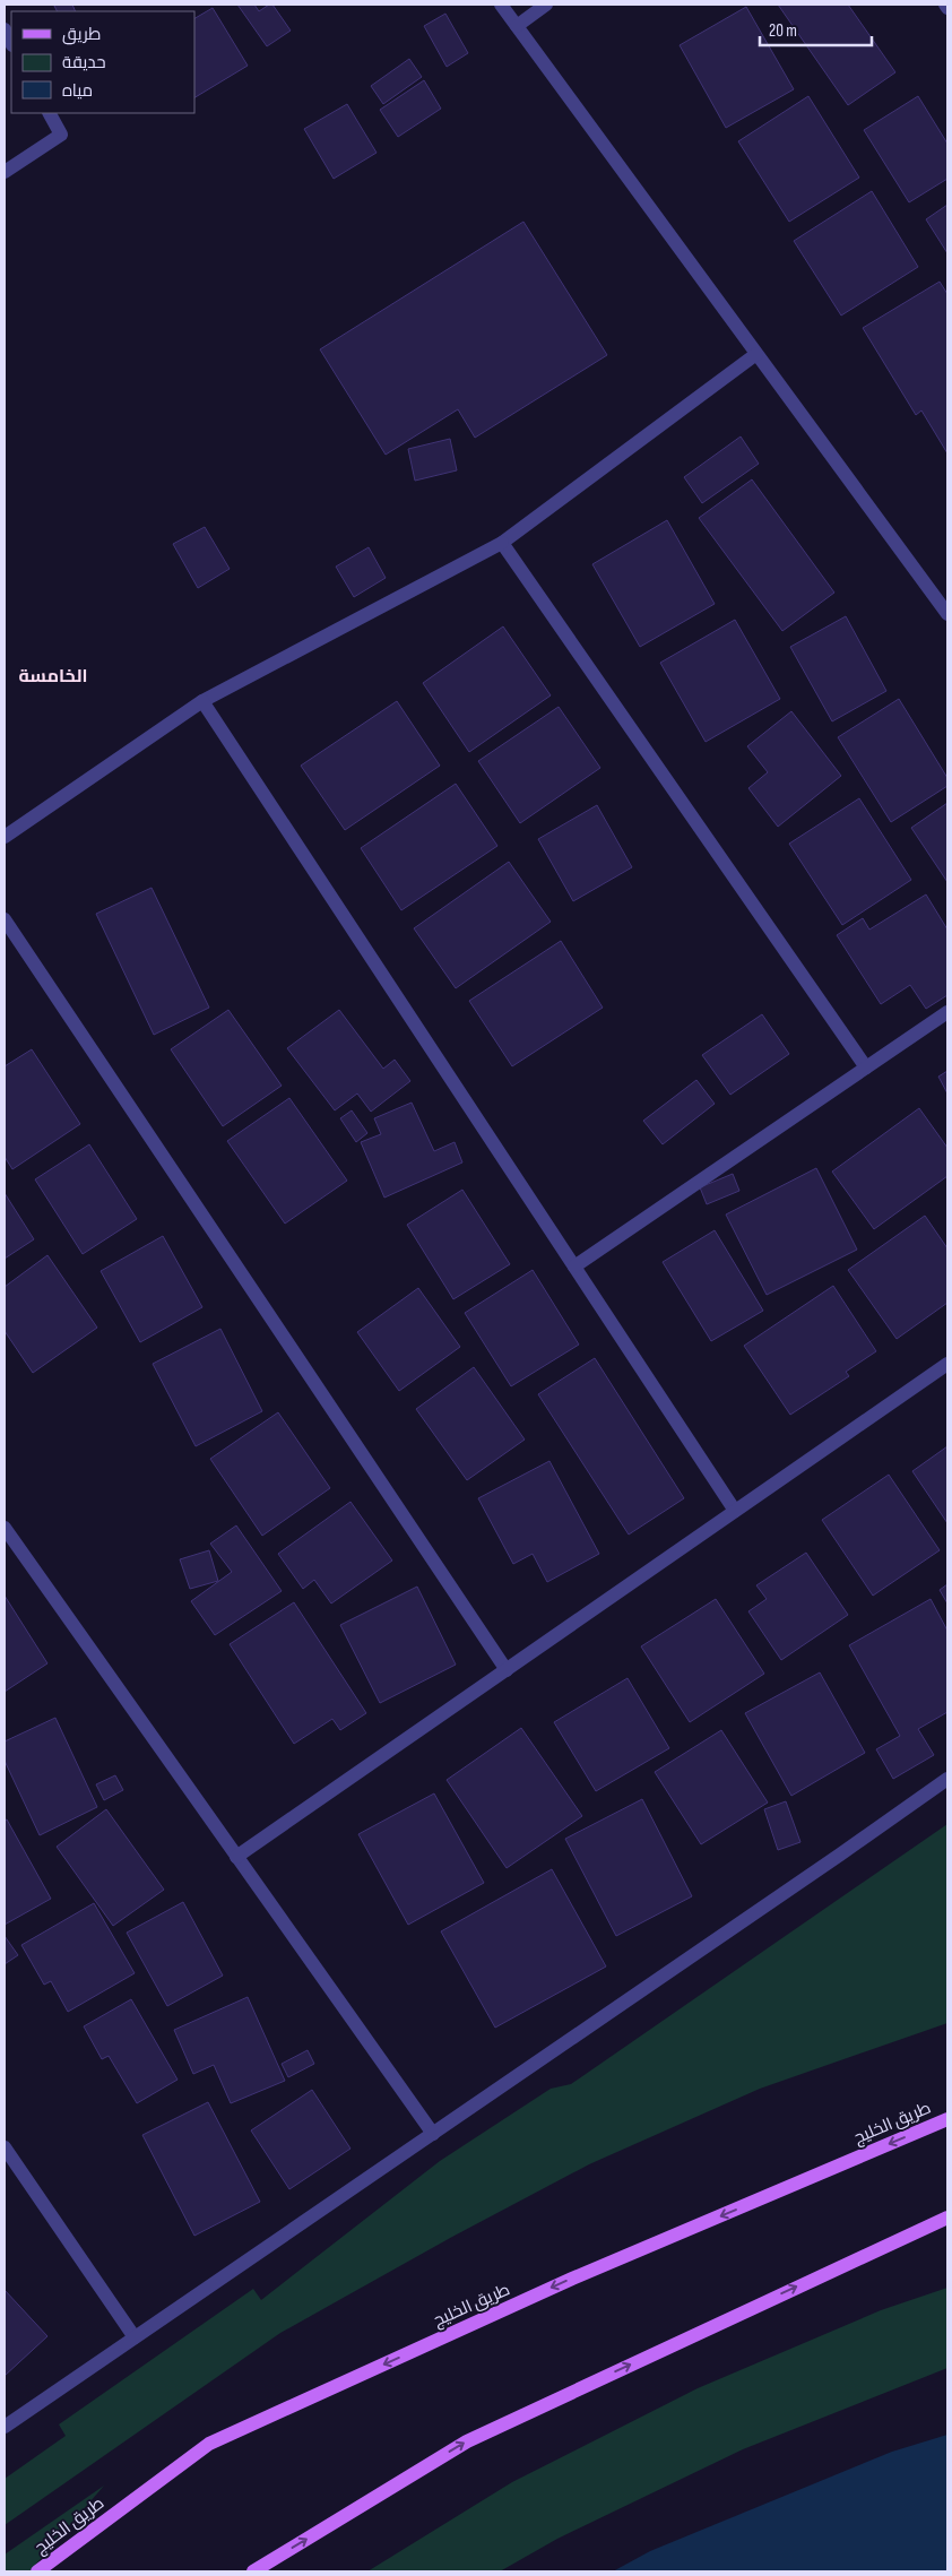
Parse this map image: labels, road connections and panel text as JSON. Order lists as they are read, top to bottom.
{
  "streets": {
    "main road": ["طريق الخليج"]
  },
  "districts": ["الخامسة"],
  "legend": ["طريق", "حديقة", "مياه"],
  "scale_bar": "20 m"
}
